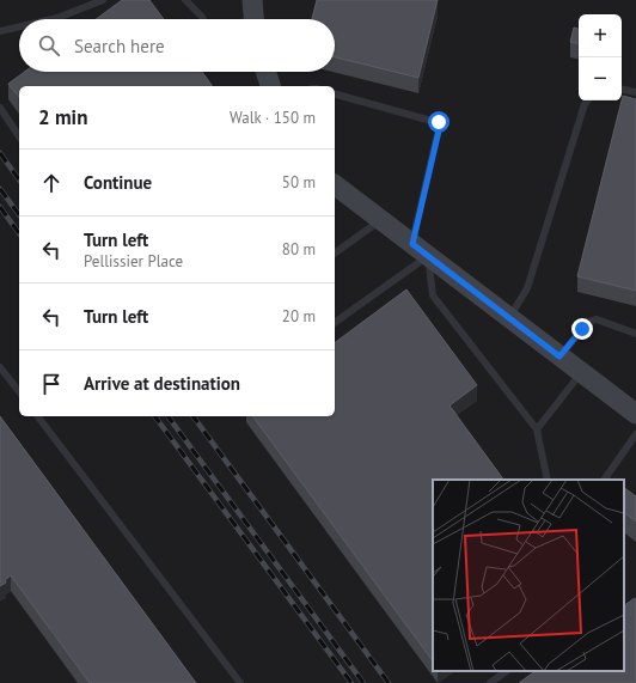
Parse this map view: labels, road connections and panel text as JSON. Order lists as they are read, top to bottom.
{
  "page": {
    "map_buttons": ["+", "−"],
    "search": "Search here",
    "heading": ["2 min", "Walk · 150 m"],
    "list": [
      ["Continue", "50 m"],
      ["Turn left", "Pellissier Place", "80 m"],
      ["Turn left", "20 m"],
      "Arrive at destination"
    ]
  }
}
